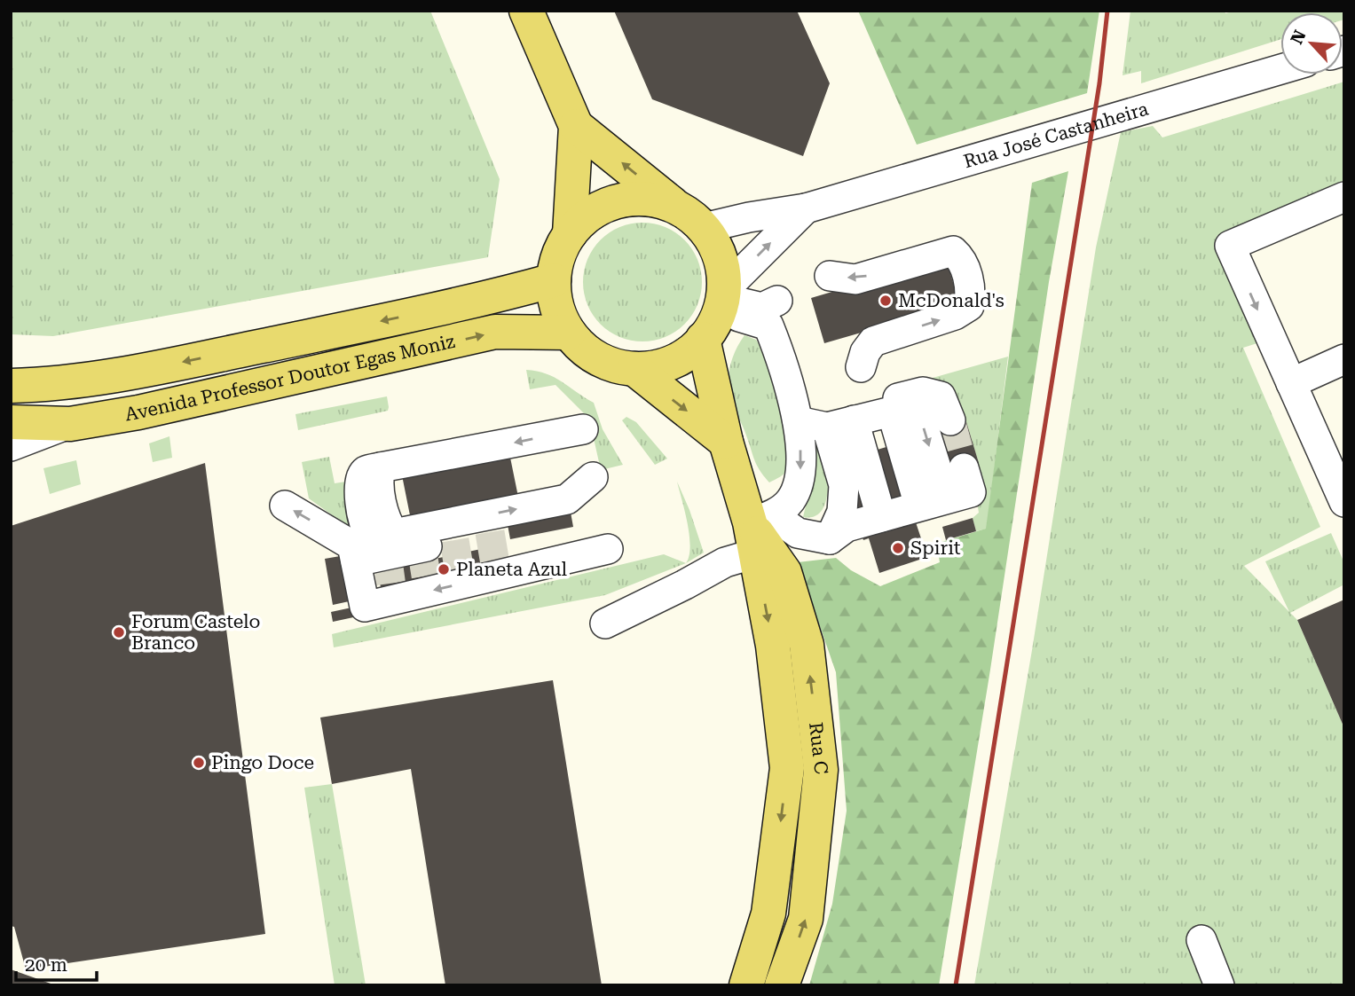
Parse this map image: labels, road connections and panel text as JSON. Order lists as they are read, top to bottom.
{
  "streets": {
    "main road": ["Avenida Professor Doutor Egas Moniz", "Rua C"],
    "street": ["Rua José Castanheira"]
  },
  "crossings": [
    ["Rua José Castanheira", "Avenida Professor Doutor Egas Moniz"],
    ["Rua José Castanheira", "Rua C"],
    ["Avenida Professor Doutor Egas Moniz", "Rua C"]
  ],
  "places": [
    "McDonald's",
    "Spirit",
    "Planeta Azul",
    "Forum Castelo Branco",
    "Pingo Doce"
  ],
  "scale_bar": "20 m",
  "north": "top left"
}
